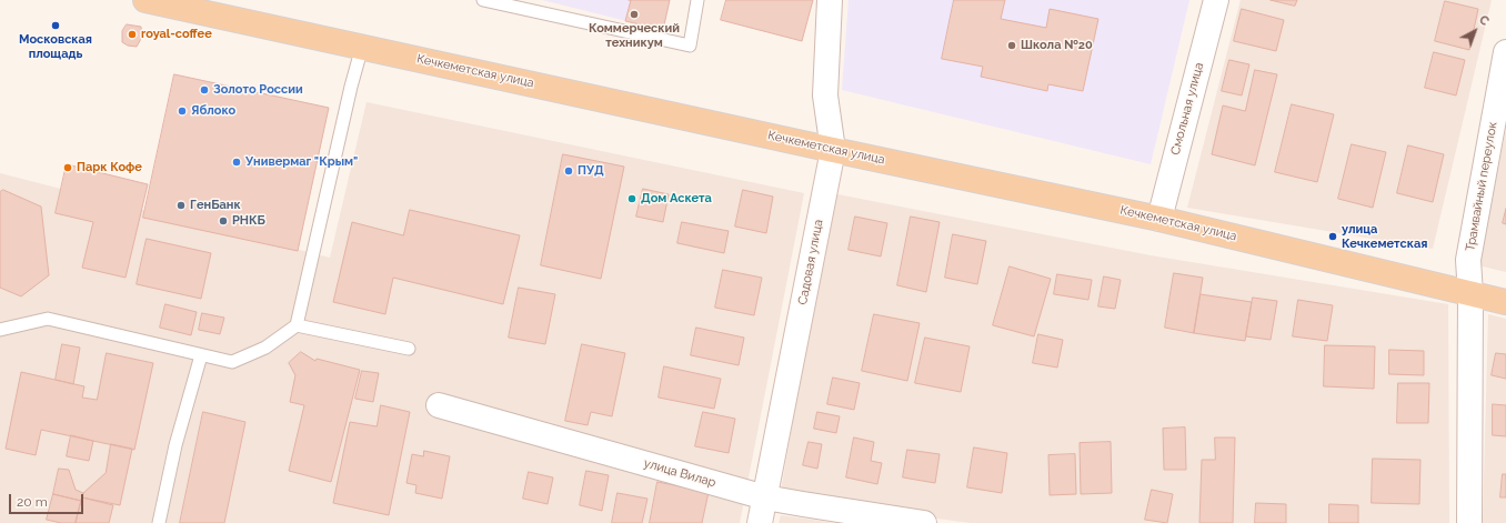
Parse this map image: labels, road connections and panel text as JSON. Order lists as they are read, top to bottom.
{
  "streets": {
    "main road": ["Кечкеметская улица"],
    "street": [
      "Смольная улица",
      "Трамвайный переулок",
      "Садовая улица",
      "улица Вилар"
    ]
  },
  "crossings": [
    ["Кечкеметская улица", "Смольная улица"],
    ["Кечкеметская улица", "Трамвайный переулок"],
    ["Кечкеметская улица", "Садовая улица"],
    ["Садовая улица", "улица Вилар"]
  ],
  "places": [
    "Коммерческий техникум",
    "Московская площадь",
    "royal-coffee",
    "Школа №20",
    "Золото России",
    "Яблоко",
    "Универмаг \"Крым\"",
    "Парк Кофе",
    "ПУД",
    "Дом Аскета",
    "ГенБанк",
    "РНКБ",
    "улица Кечкеметская"
  ],
  "scale_bar": "20 m",
  "north": "top right"
}
